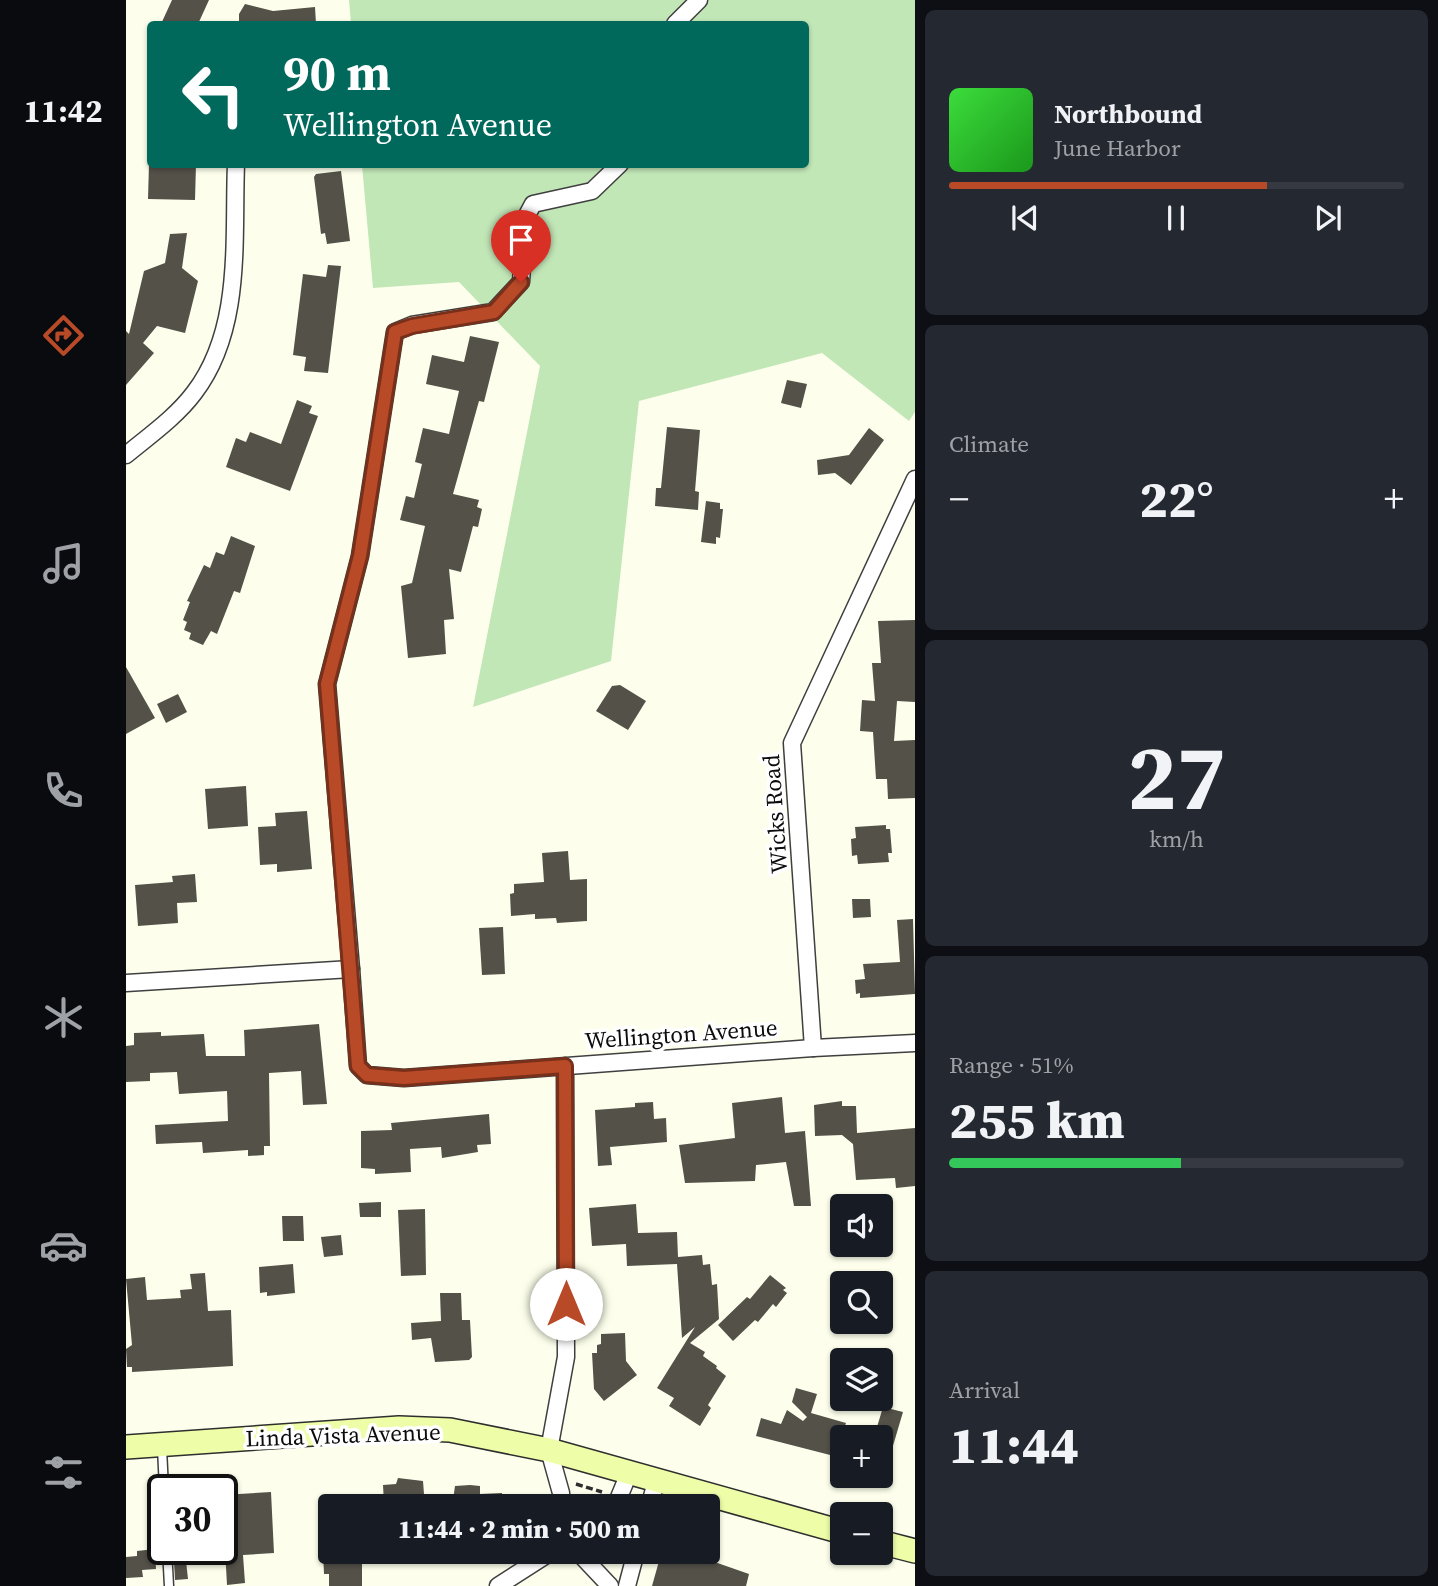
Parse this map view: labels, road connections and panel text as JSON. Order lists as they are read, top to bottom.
{
  "streets": {
    "main road": ["Linda Vista Avenue"],
    "street": ["Wicks Road", "Wellington Avenue"]
  },
  "crossings": [
    ["Wicks Road", "Wellington Avenue"]
  ],
  "page": {
    "tabs": "11:42",
    "turn": ["90 m", "Wellington Avenue"],
    "song": ["Northbound", "June Harbor"],
    "tile": [
      "Climate",
      ["27", "km/h"],
      ["Range · 51%", "255 km"],
      ["Arrival", "11:44"]
    ],
    "heat": ["−", "22°", "+"],
    "map_buttons": ["+", "−"],
    "limit": "30",
    "trip": "11:44 · 2 min · 500 m"
  }
}
